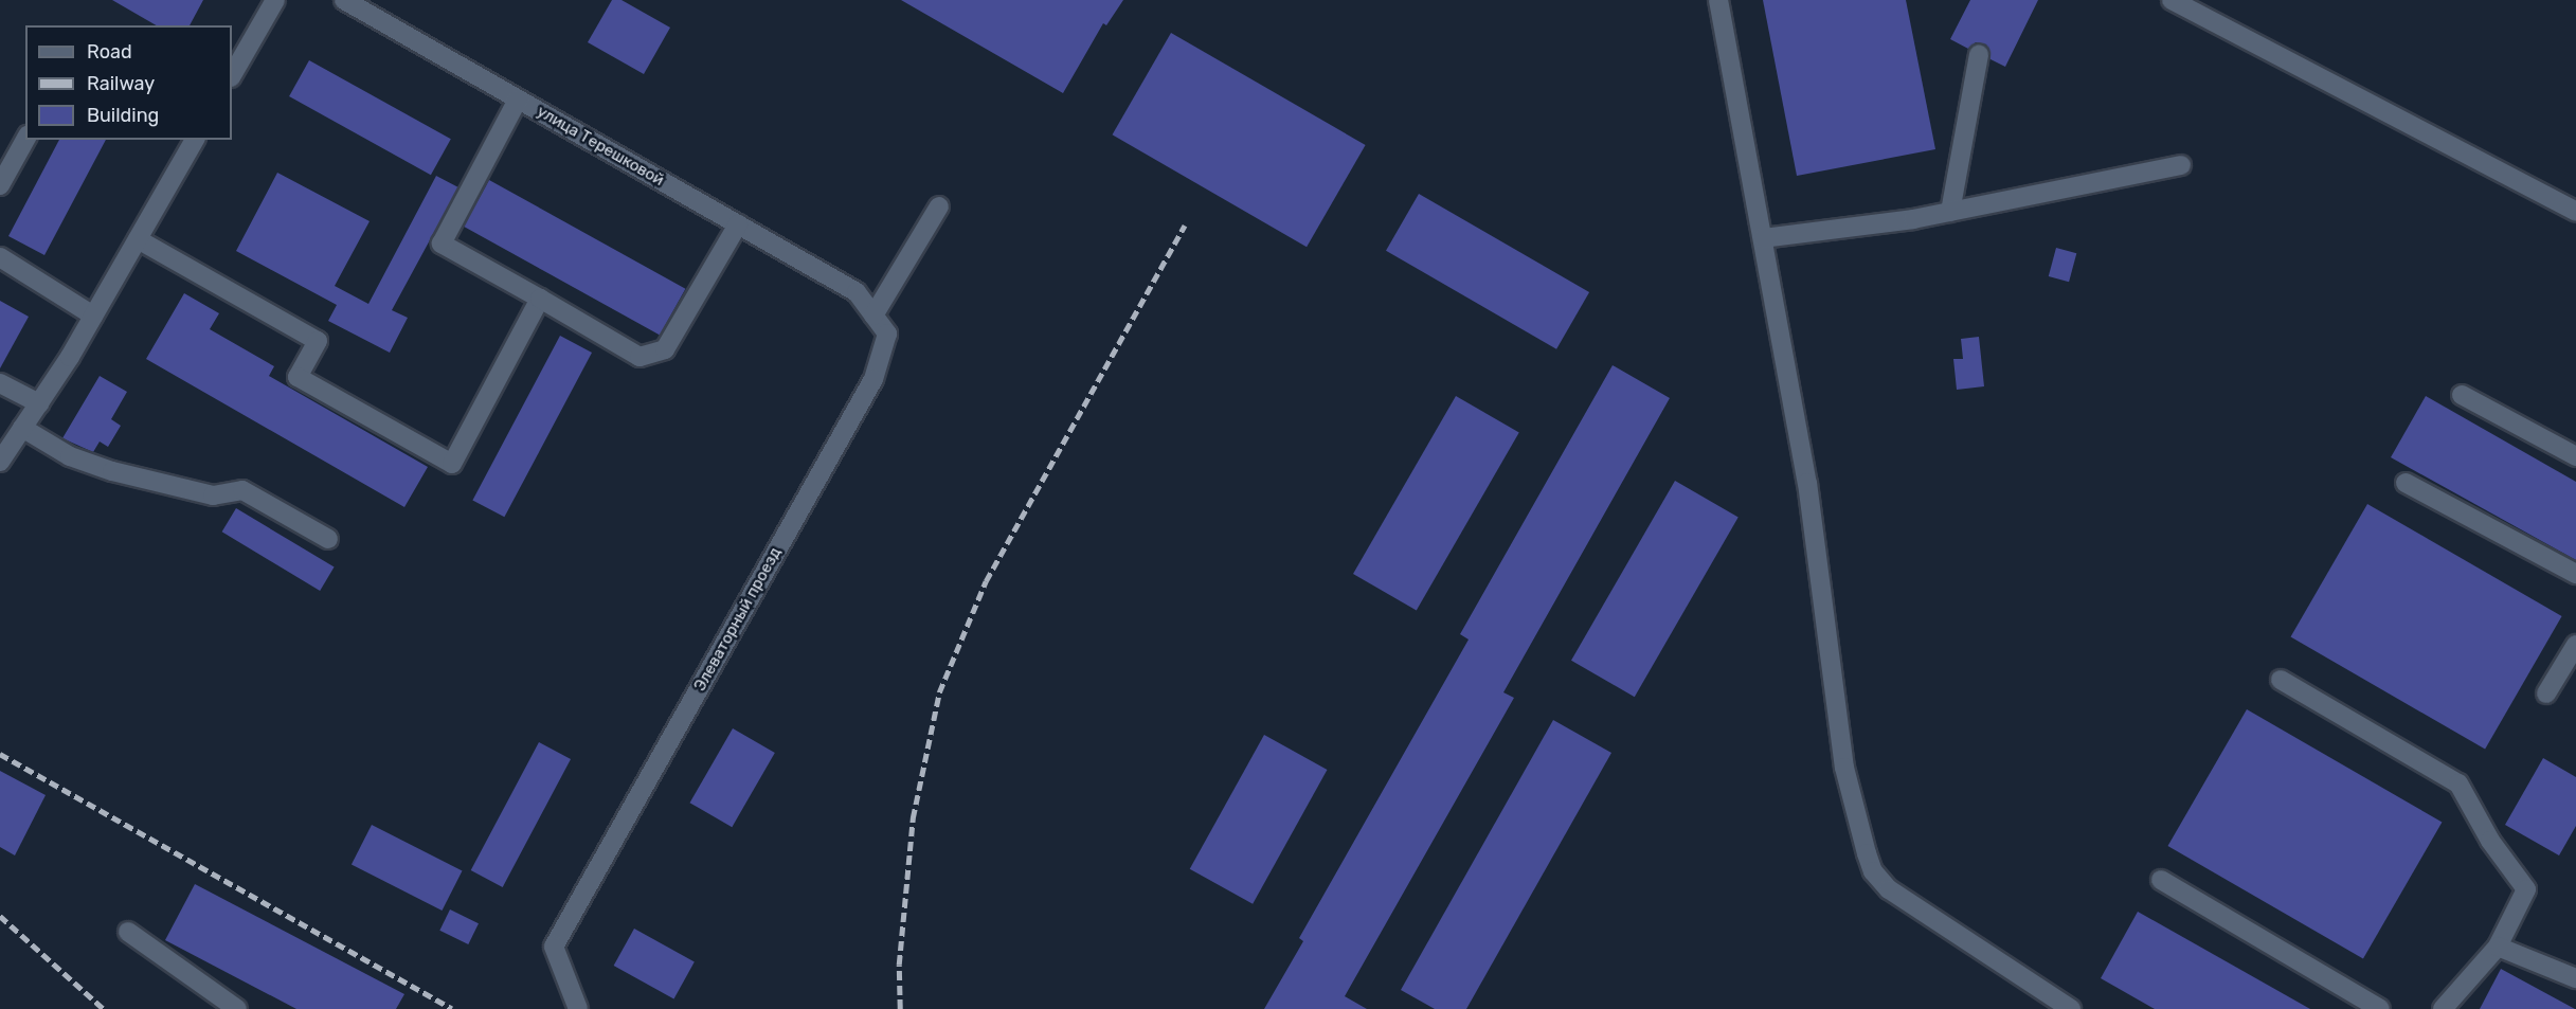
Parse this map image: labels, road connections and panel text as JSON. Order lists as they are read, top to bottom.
{
  "streets": {
    "street": ["улица Терешковой", "Элеваторный проезд"]
  },
  "crossings": [
    ["улица Терешковой", "Элеваторный проезд"]
  ],
  "legend": ["Road", "Railway", "Building"]
}
